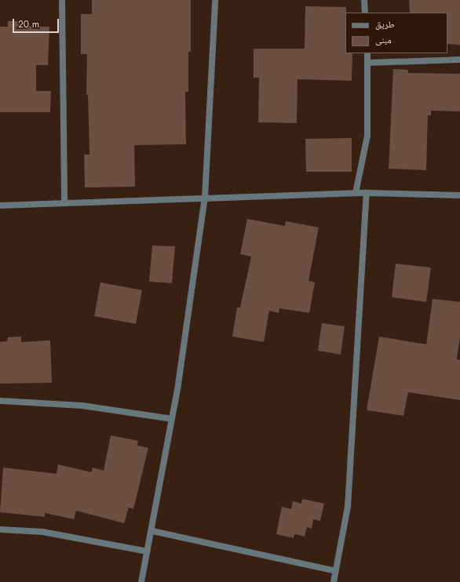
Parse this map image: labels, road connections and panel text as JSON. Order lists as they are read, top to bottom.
{
  "legend": ["طريق", "مبنى"],
  "scale_bar": "20 m"
}
